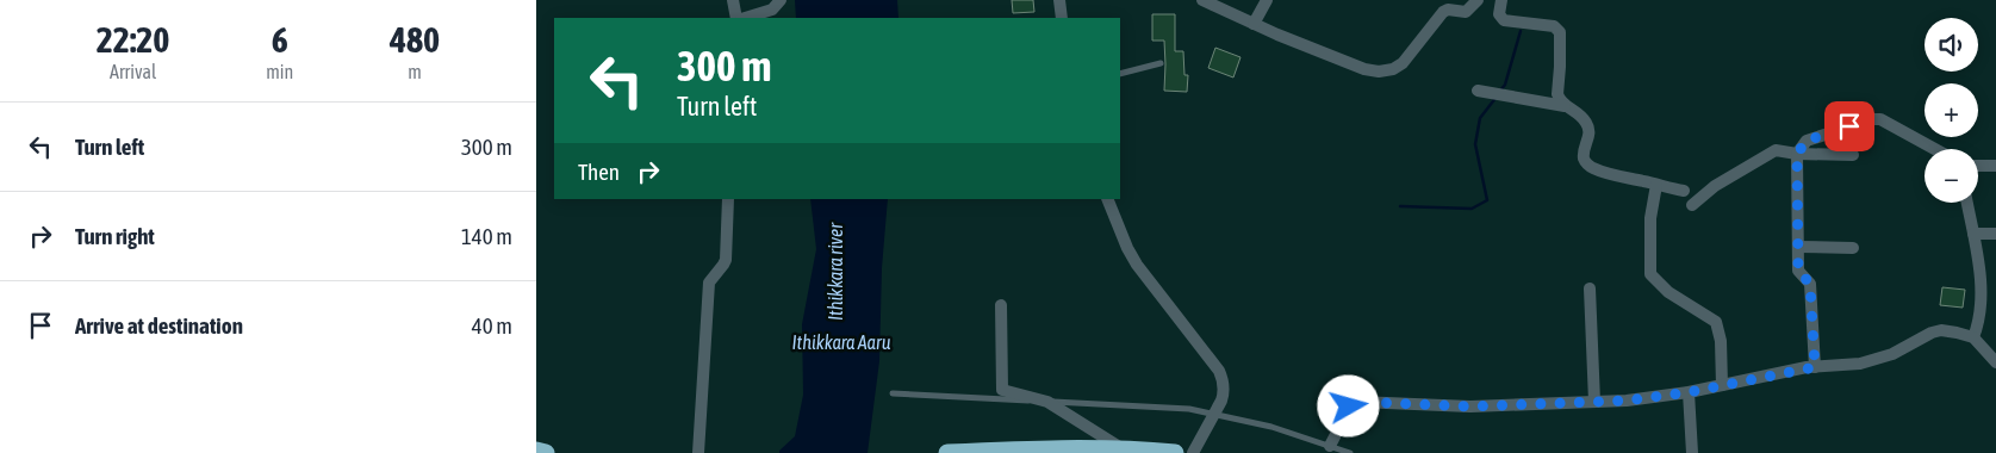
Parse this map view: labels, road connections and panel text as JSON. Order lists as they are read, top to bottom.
{
  "water": ["Ithikkara river", "Ithikkara Aaru"],
  "page": {
    "eta": [
      "22:20",
      "Arrival",
      "6",
      "min",
      "480",
      "m"
    ],
    "map_buttons": ["+", "−"],
    "turn": ["300 m", "Turn left"],
    "list": [
      {
        "name": "Turn left",
        "value": "300 m"
      },
      {
        "name": "Turn right",
        "value": "140 m"
      },
      {
        "name": "Arrive at destination",
        "value": "40 m"
      }
    ],
    "then": "Then"
  }
}
